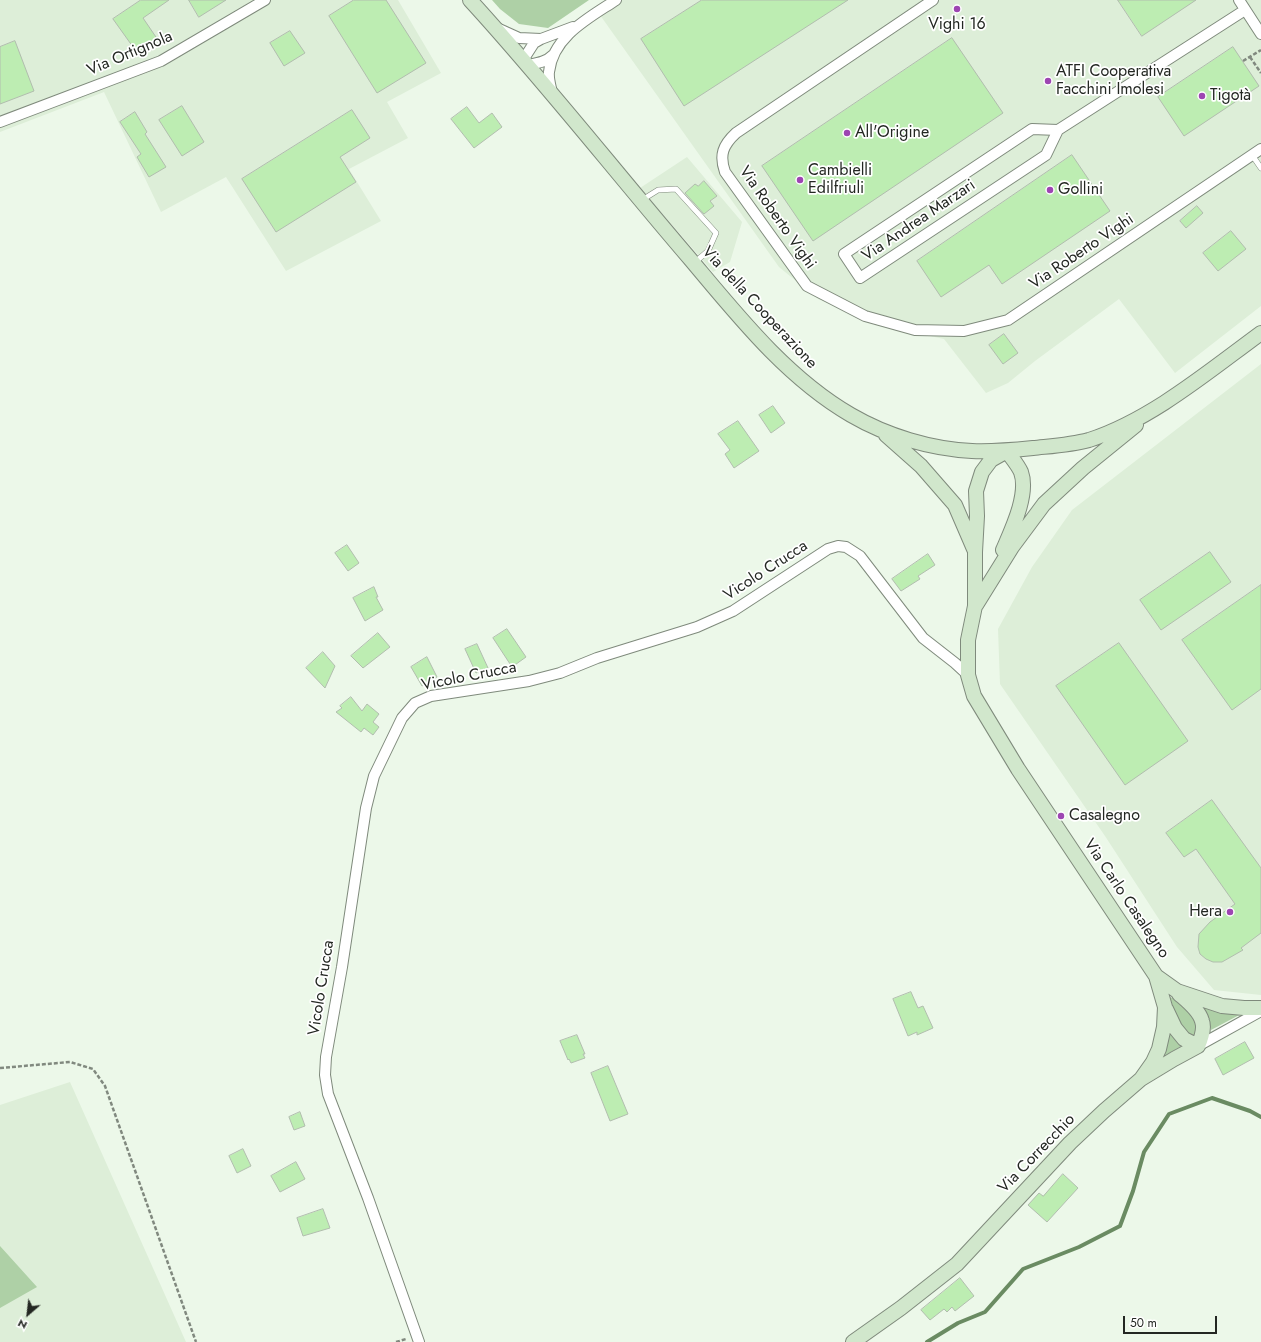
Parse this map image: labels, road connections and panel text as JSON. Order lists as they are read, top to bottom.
{
  "streets": {
    "street": [
      "Via Ortignola",
      "Via Roberto Vighi",
      "Via Andrea Marzari",
      "Via della Cooperazione",
      "Vicolo Crucca",
      "Via Carlo Casalegno",
      "Via Correcchio"
    ]
  },
  "crossings": [
    ["Via della Cooperazione", "Via Carlo Casalegno"],
    ["Vicolo Crucca", "Via Carlo Casalegno"],
    ["Via Carlo Casalegno", "Via Correcchio"]
  ],
  "places": [
    "Vighi 16",
    "ATFI Cooperativa Facchini Imolesi",
    "Tigotà",
    "All'Origine",
    "Cambielli Edilfriuli",
    "Gollini",
    "Casalegno",
    "Hera"
  ],
  "scale_bar": "50 m",
  "north": "bottom left"
}
